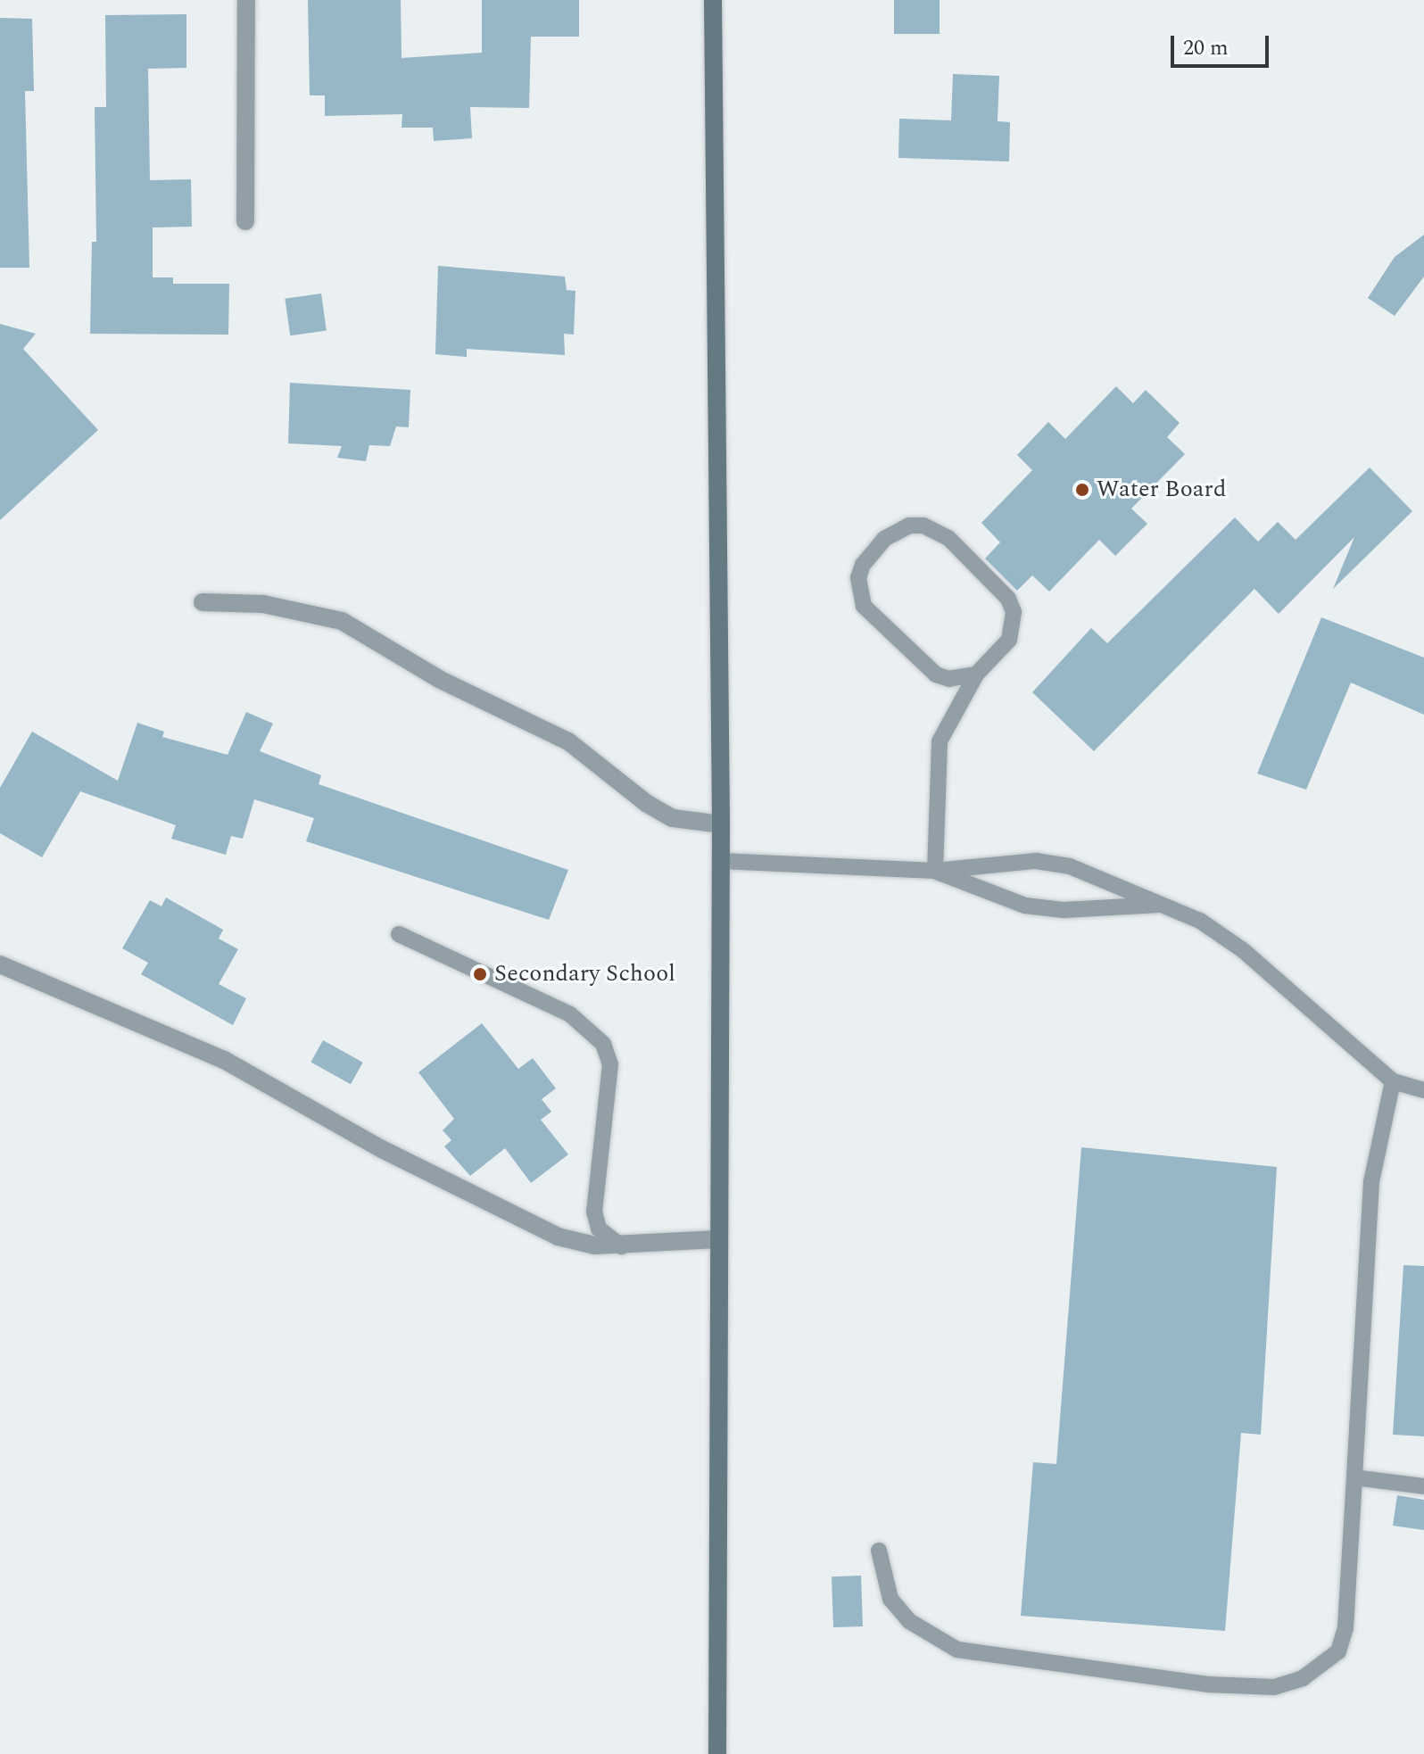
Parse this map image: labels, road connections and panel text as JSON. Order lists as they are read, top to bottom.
{
  "places": ["Water Board", "Secondary School"],
  "scale_bar": "20 m"
}
